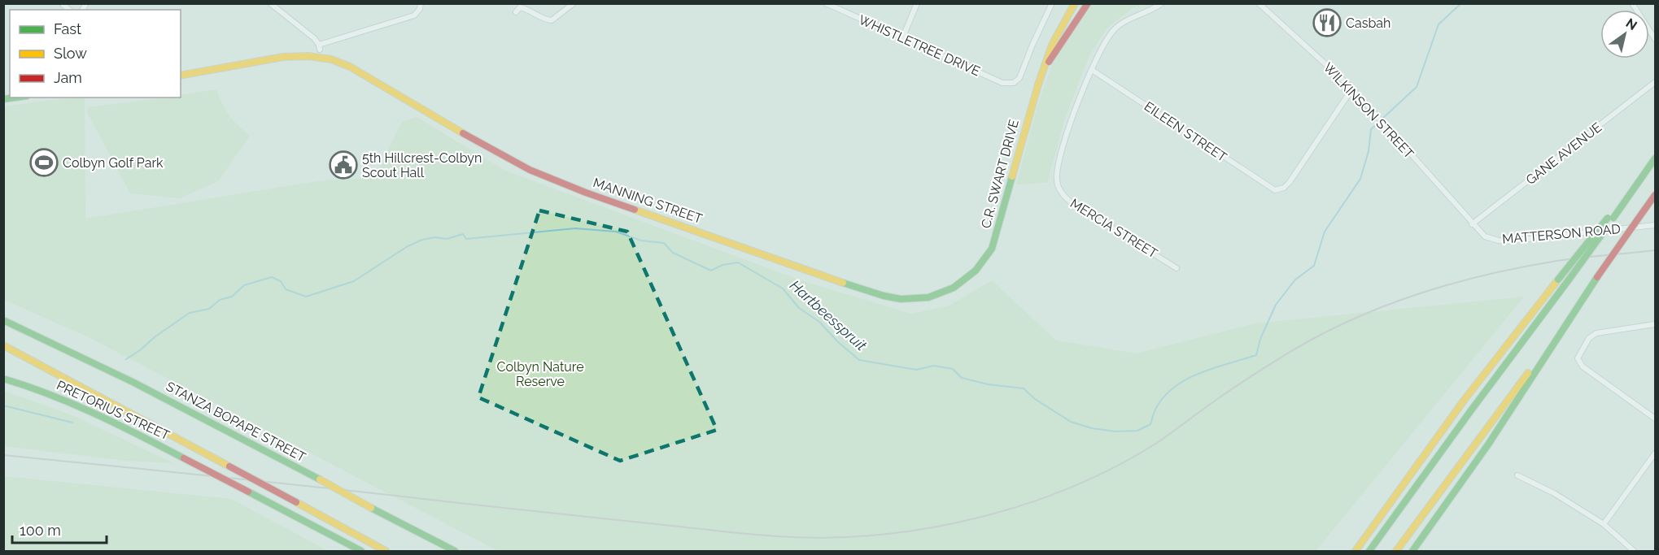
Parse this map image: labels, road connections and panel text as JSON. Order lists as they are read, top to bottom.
{
  "streets": {
    "main road": [
      "C.R. SWART DRIVE",
      "MANNING STREET",
      "PRETORIUS STREET",
      "STANZA BOPAPE STREET"
    ],
    "street": [
      "WHISTLETREE DRIVE",
      "WILKINSON STREET",
      "EILEEN STREET",
      "GANE AVENUE",
      "MERCIA STREET",
      "MATTERSON ROAD"
    ]
  },
  "crossings": [
    ["WILKINSON STREET", "EILEEN STREET"],
    ["WILKINSON STREET", "GANE AVENUE"],
    ["WILKINSON STREET", "MATTERSON ROAD"],
    ["EILEEN STREET", "MERCIA STREET"],
    ["GANE AVENUE", "MATTERSON ROAD"],
    ["C.R. SWART DRIVE", "MANNING STREET"]
  ],
  "water": ["Hartbeesspruit"],
  "parks": ["Colbyn Nature Reserve"],
  "places": {
    "restaurant": ["Casbah"],
    "sports": ["Colbyn Golf Park"],
    "public building": ["5th Hillcrest-Colbyn Scout Hall"]
  },
  "legend": ["Fast", "Slow", "Jam"],
  "scale_bar": "100 m",
  "north": "top right"
}
